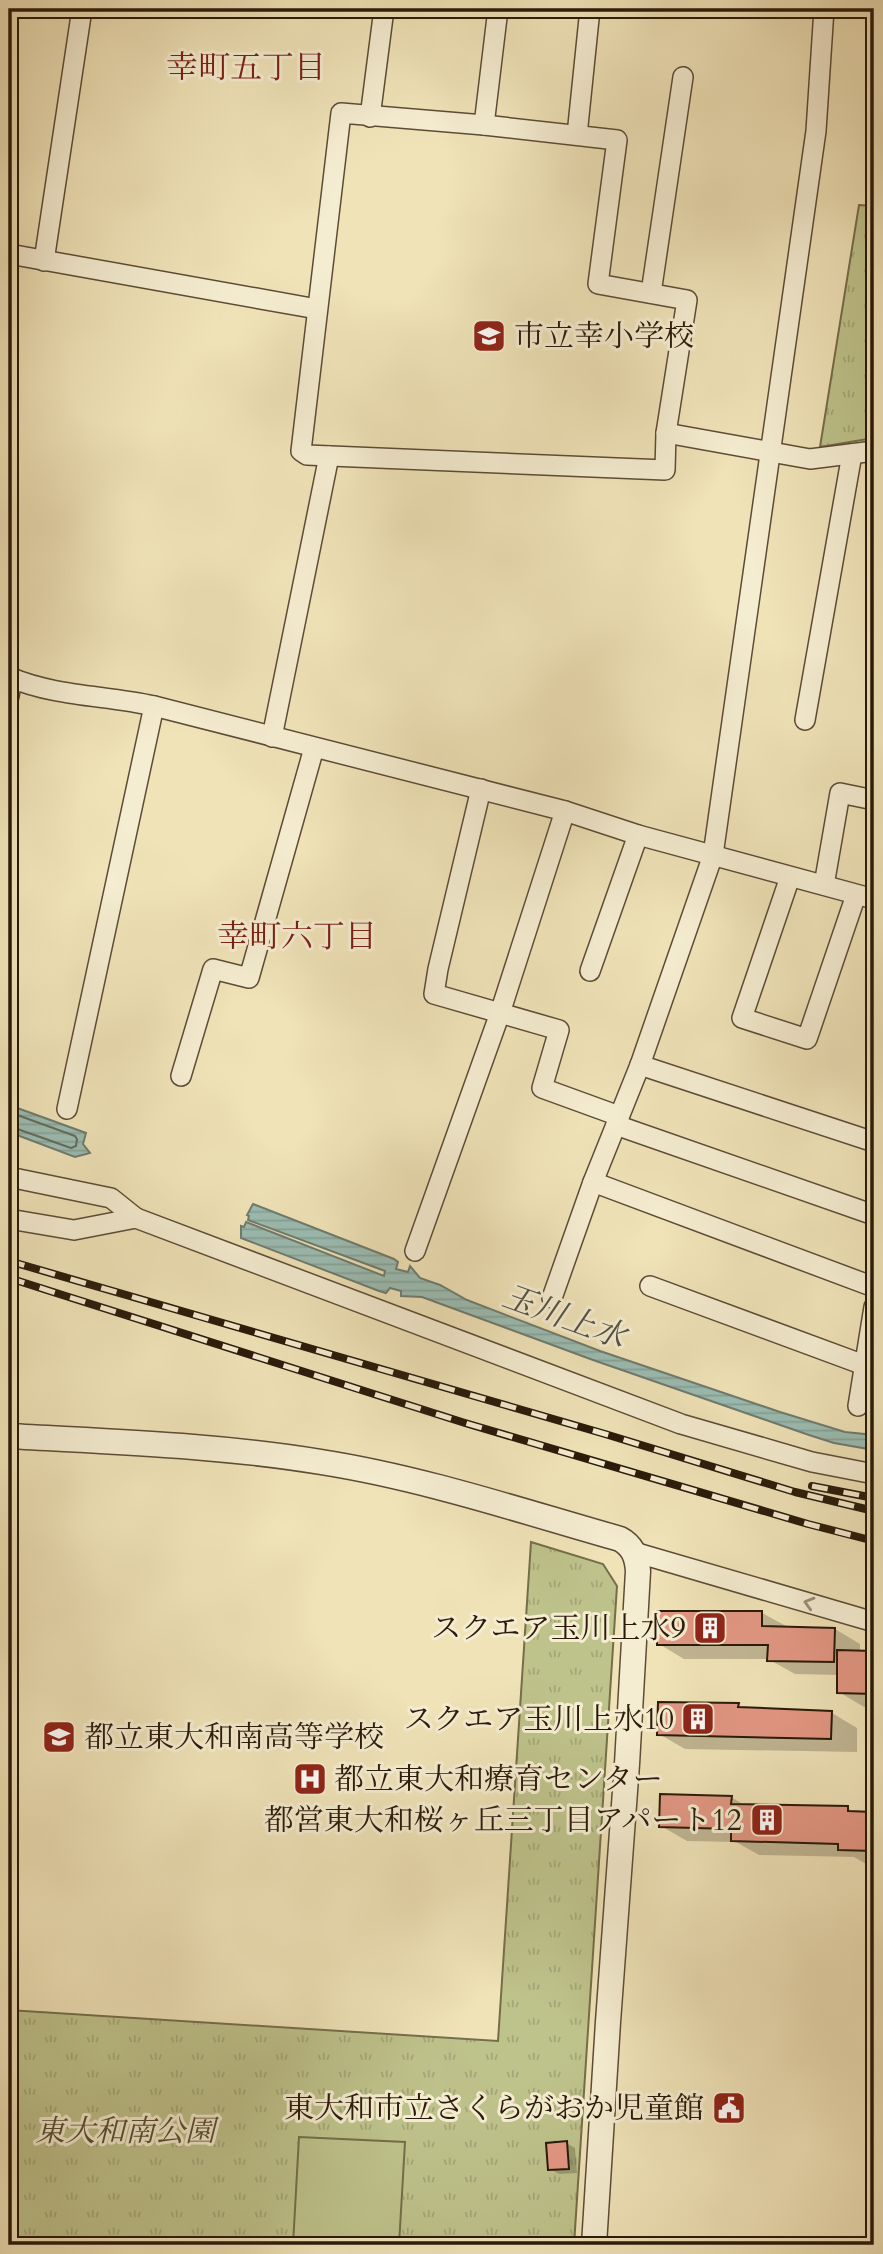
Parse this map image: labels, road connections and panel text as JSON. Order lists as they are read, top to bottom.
{
  "districts": ["幸町五丁目", "幸町六丁目"],
  "water": ["玉川上水"],
  "parks": ["東大和南公園"],
  "places": {
    "school or university": ["市立幸小学校", "都立東大和南高等学校"],
    "building": ["スクエア玉川上水9", "スクエア玉川上水10", "都営東大和桜ヶ丘三丁目アパート12"],
    "hospital": ["都立東大和療育センター"],
    "public building": ["東大和市立さくらがおか児童館"]
  }
}
